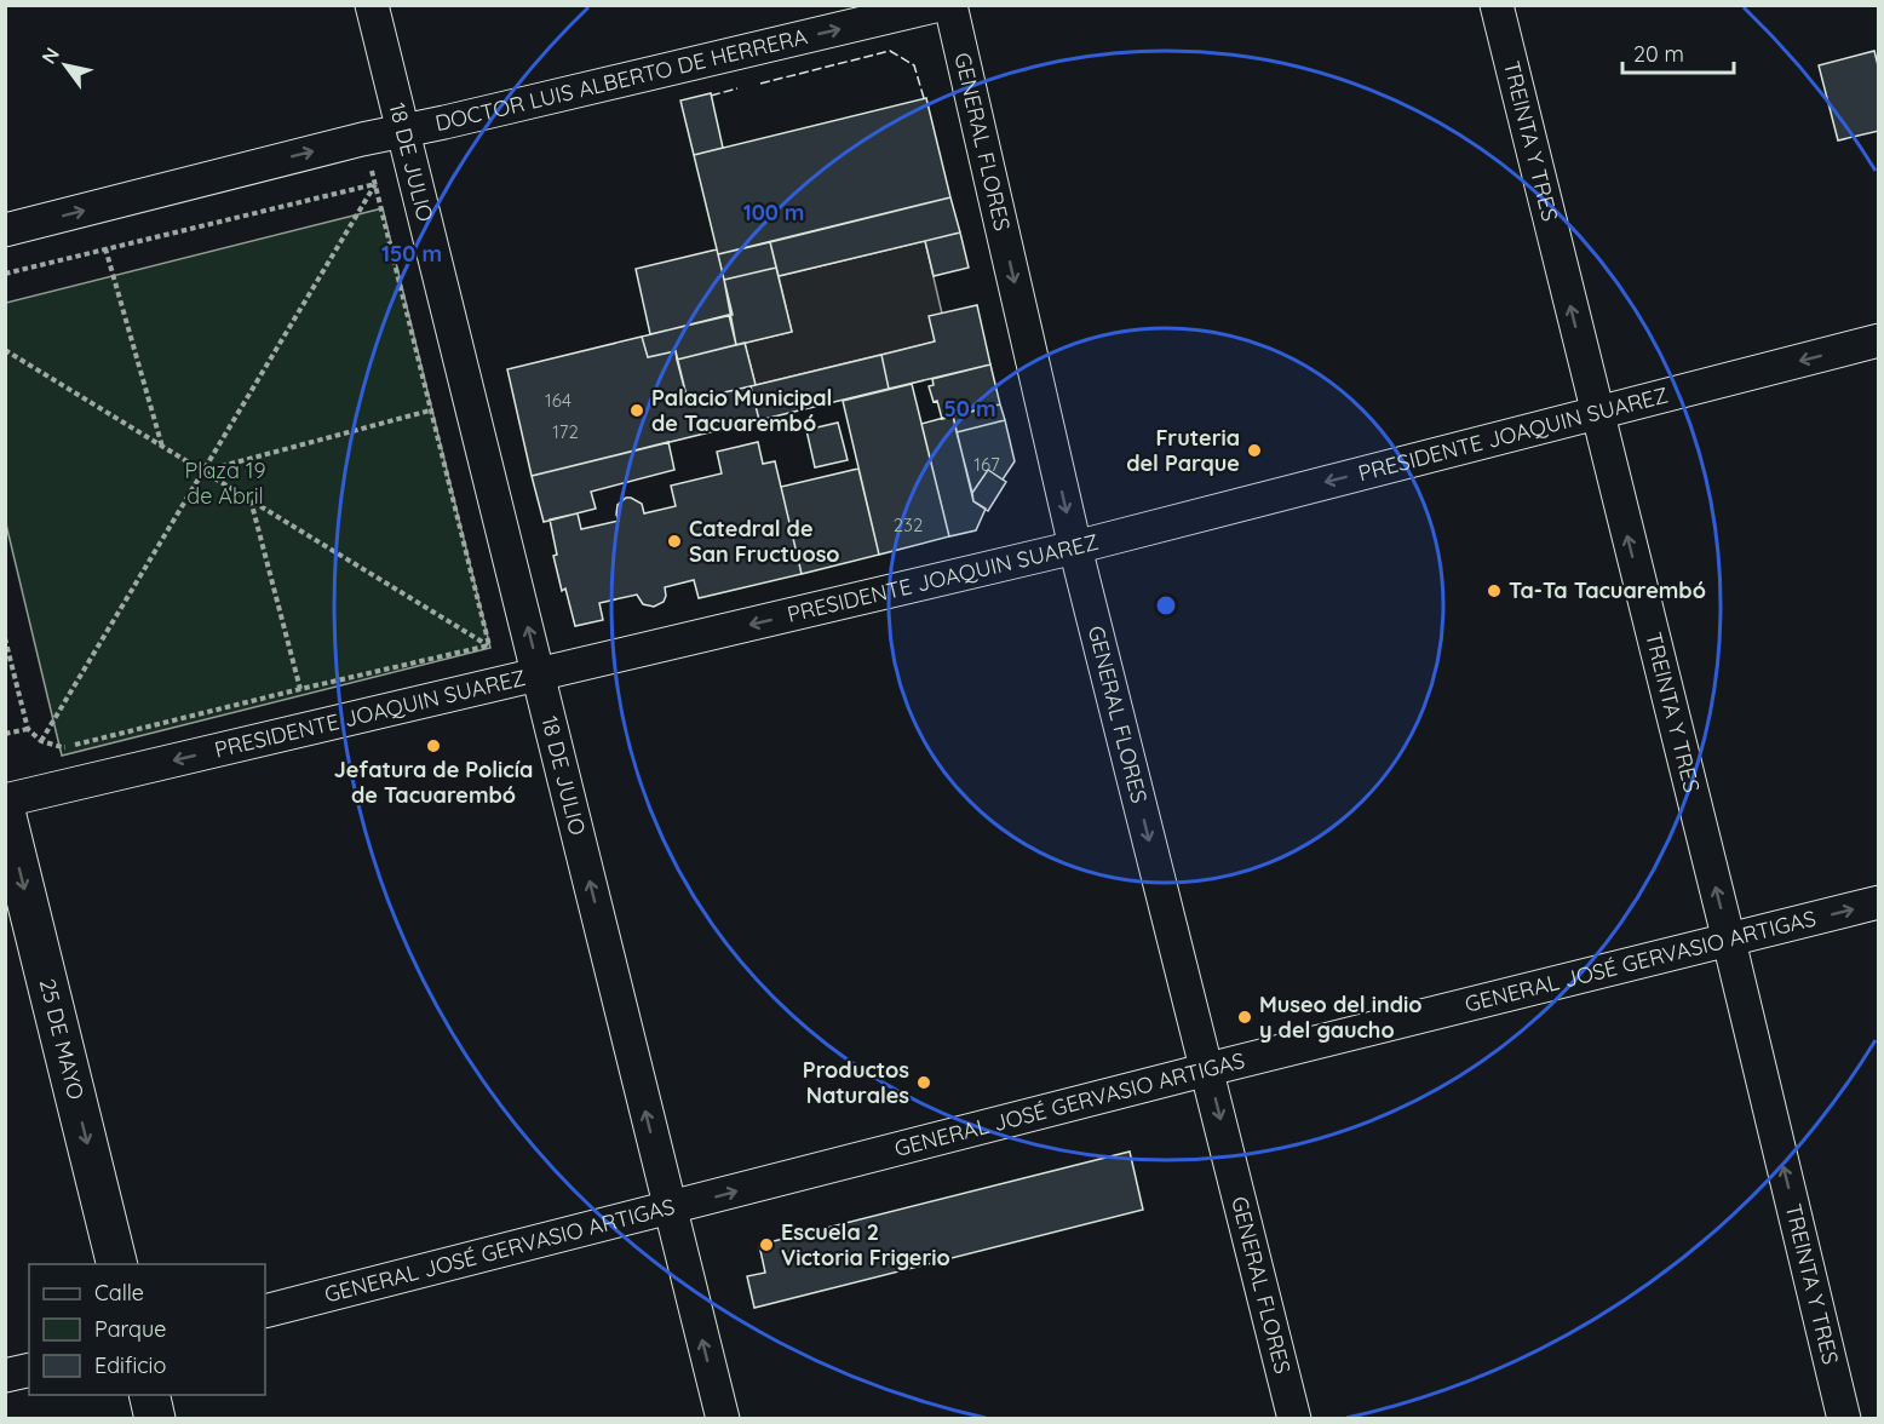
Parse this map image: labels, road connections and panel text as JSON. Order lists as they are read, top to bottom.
{
  "streets": {
    "street": [
      "DOCTOR LUIS ALBERTO DE HERRERA",
      "GENERAL FLORES",
      "TREINTA Y TRES",
      "18 DE JULIO",
      "PRESIDENTE JOAQUIN SUAREZ",
      "GENERAL JOSÉ GERVASIO ARTIGAS",
      "25 DE MAYO"
    ]
  },
  "crossings": [
    ["DOCTOR LUIS ALBERTO DE HERRERA", "18 DE JULIO"],
    ["GENERAL FLORES", "PRESIDENTE JOAQUIN SUAREZ"],
    ["GENERAL FLORES", "GENERAL JOSÉ GERVASIO ARTIGAS"],
    ["TREINTA Y TRES", "PRESIDENTE JOAQUIN SUAREZ"],
    ["TREINTA Y TRES", "GENERAL JOSÉ GERVASIO ARTIGAS"],
    ["18 DE JULIO", "PRESIDENTE JOAQUIN SUAREZ"],
    ["18 DE JULIO", "GENERAL JOSÉ GERVASIO ARTIGAS"]
  ],
  "one_way": [
    "DOCTOR LUIS ALBERTO DE HERRERA",
    "GENERAL FLORES",
    "TREINTA Y TRES",
    "18 DE JULIO",
    "PRESIDENTE JOAQUIN SUAREZ",
    "GENERAL JOSÉ GERVASIO ARTIGAS",
    "25 DE MAYO"
  ],
  "parks": ["Plaza 19 de Abril"],
  "places": [
    "Palacio Municipal de Tacuarembó",
    "Fruteria del Parque",
    "Catedral de San Fructuoso",
    "Ta-Ta Tacuarembó",
    "Jefatura de Policía de Tacuarembó",
    "Museo del indio y del gaucho",
    "Productos Naturales",
    "Escuela 2 Victoria Frigerio"
  ],
  "house_numbers": [
    "164",
    "172",
    "167",
    "232"
  ],
  "legend": ["Calle", "Parque", "Edificio"],
  "scale_bar": "20 m",
  "north": "top left",
  "rings": ["100 m", "150 m", "50 m"]
}
